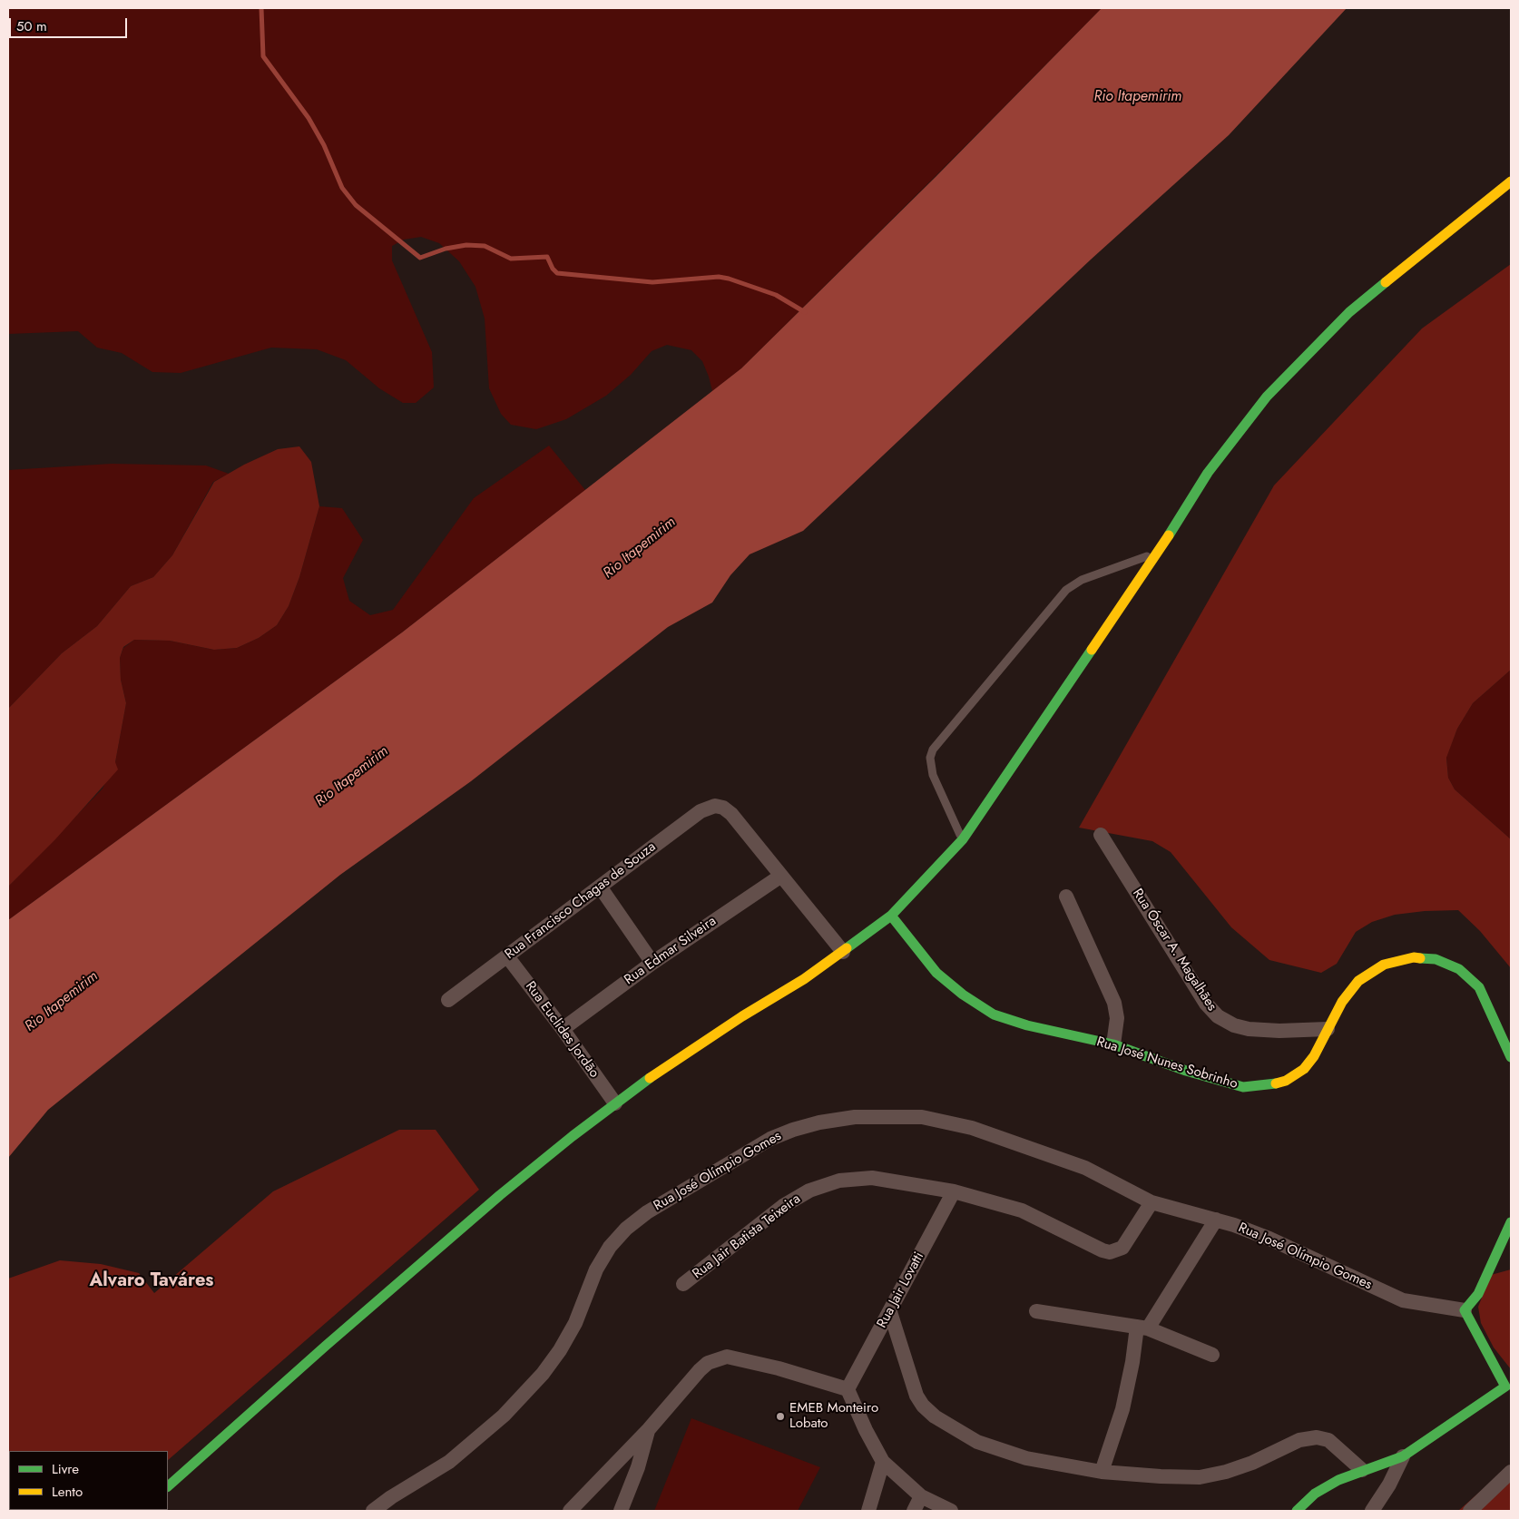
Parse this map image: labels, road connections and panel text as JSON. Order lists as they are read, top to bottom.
{
  "streets": {
    "main road": ["Rua José Nunes Sobrinho"],
    "street": [
      "Rua Francisco Chagas de Souza",
      "Rua Óscar A. Magalhães",
      "Rua Edmar Silveira",
      "Rua Euclides Jordão",
      "Rua José Olímpio Gomes",
      "Rua Jair Batista Teixeira",
      "Rua Jair Lovatti"
    ]
  },
  "crossings": [
    ["Rua Francisco Chagas de Souza", "Rua Edmar Silveira"],
    ["Rua Francisco Chagas de Souza", "Rua Euclides Jordão"],
    ["Rua Óscar A. Magalhães", "Rua José Nunes Sobrinho"],
    ["Rua Edmar Silveira", "Rua Euclides Jordão"],
    ["Rua José Olímpio Gomes", "Rua Jair Batista Teixeira"],
    ["Rua Jair Batista Teixeira", "Rua Jair Lovatti"]
  ],
  "districts": ["Alvaro Taváres"],
  "water": ["Rio Itapemirim"],
  "places": ["EMEB Monteiro Lobato"],
  "legend": ["Livre", "Lento"],
  "scale_bar": "50 m"
}
